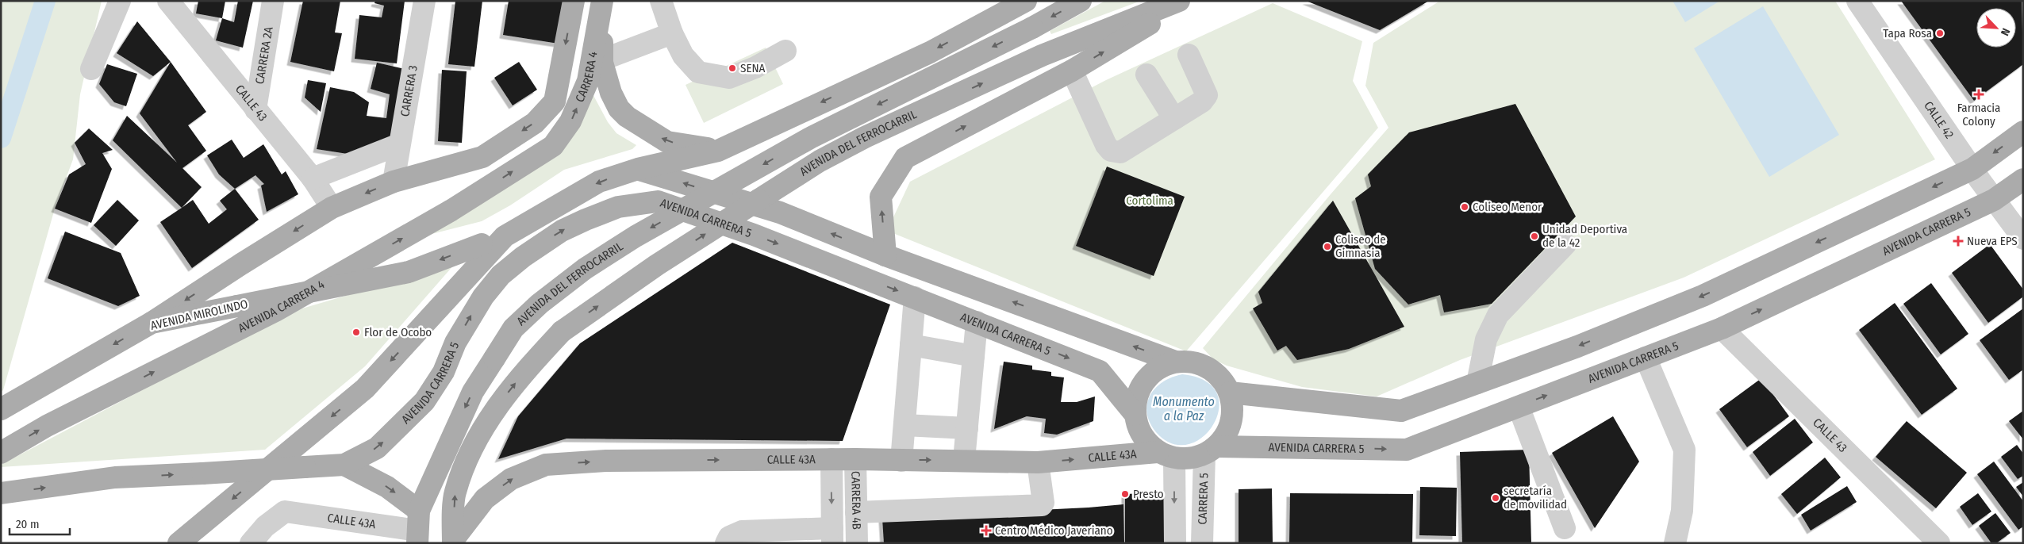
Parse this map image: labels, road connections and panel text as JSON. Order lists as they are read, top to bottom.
{
  "streets": {
    "main road": [
      "CARRERA 4",
      "AVENIDA DEL FERROCARRIL",
      "AVENIDA CARRERA 5",
      "AVENIDA CARRERA 4",
      "AVENIDA MIROLINDO",
      "CALLE 43A"
    ],
    "street": [
      "CARRERA 2A",
      "CARRERA 3",
      "CALLE 43",
      "CALLE 42",
      "CARRERA 5",
      "CARRERA 4B"
    ]
  },
  "crossings": [
    ["CARRERA 2A", "CALLE 43"],
    ["CARRERA 4", "CARRERA 3"],
    ["CARRERA 4", "AVENIDA CARRERA 4"],
    ["CALLE 43", "AVENIDA CARRERA 5"],
    ["CALLE 42", "AVENIDA CARRERA 5"],
    ["AVENIDA DEL FERROCARRIL", "CALLE 43A"],
    ["AVENIDA CARRERA 5", "CALLE 43A"],
    ["AVENIDA CARRERA 5", "CARRERA 5"],
    ["CALLE 43A", "CARRERA 5"],
    ["CALLE 43A", "CARRERA 4B"]
  ],
  "one_way": ["CALLE 43A"],
  "water": ["Monumento a la Paz"],
  "parks": ["Cortolima"],
  "places": {
    "other": [
      "Tapa Rosa",
      "SENA",
      "Coliseo Menor",
      "Unidad Deportiva de la 42",
      "Coliseo de Gimnasia",
      "Flor de Ocobo",
      "Presto",
      "secretaría de movilidad"
    ],
    "health": ["Farmacia Colony", "Nueva EPS", "Centro Médico Javeriano"]
  },
  "scale_bar": "20 m",
  "north": "bottom right"
}
